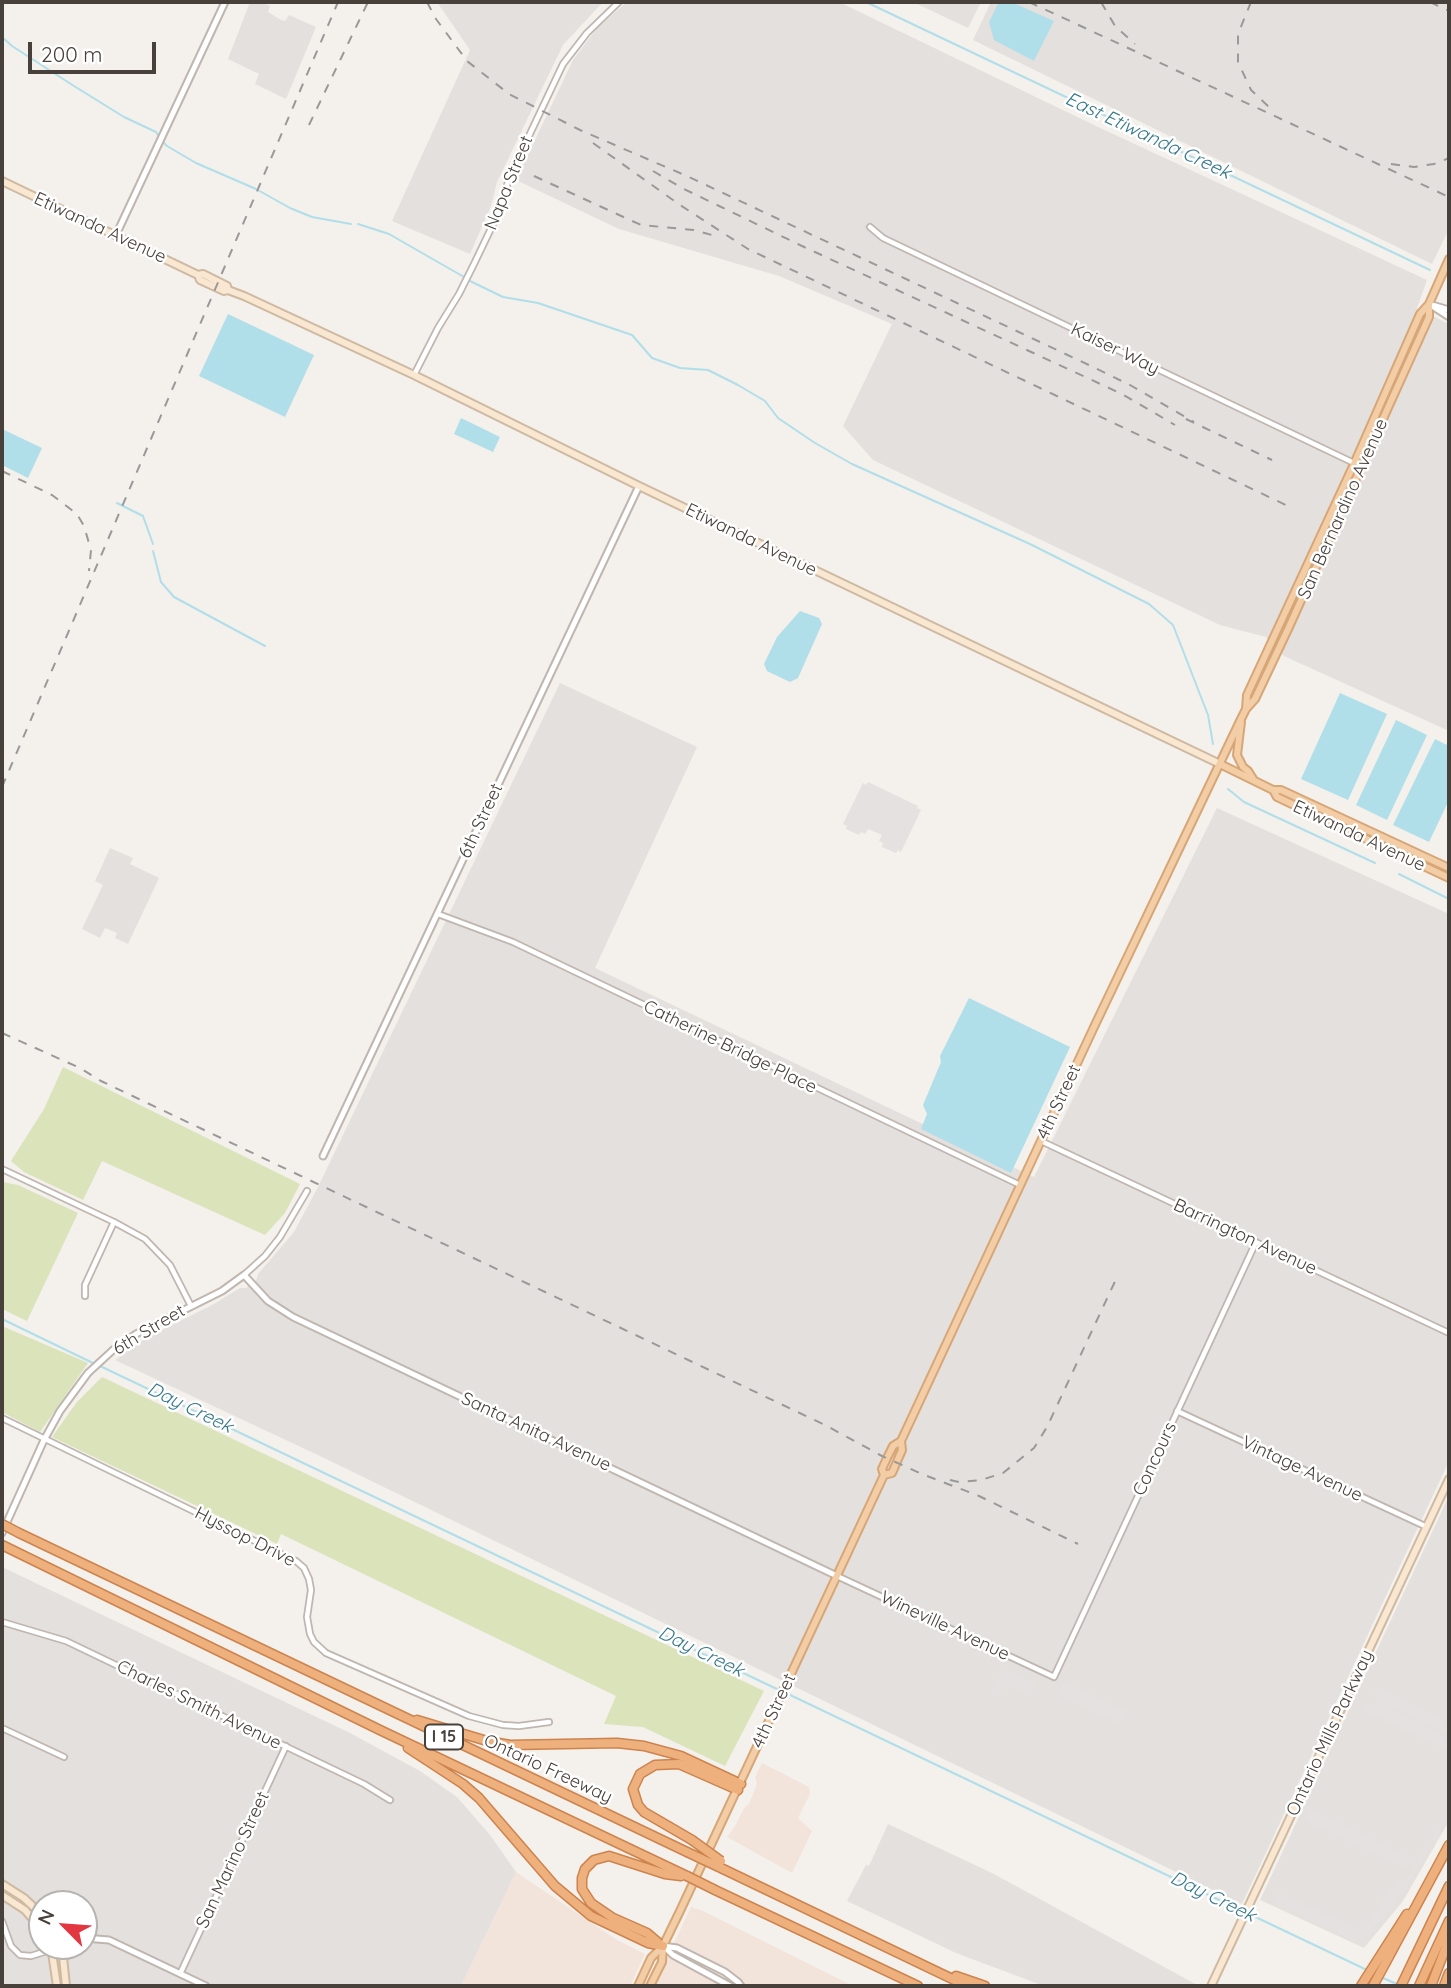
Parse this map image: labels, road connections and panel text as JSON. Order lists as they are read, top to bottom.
{
  "streets": {
    "highway": ["I 15", "Ontario Freeway"],
    "main road": [
      "Etiwanda Avenue",
      "San Bernardino Avenue",
      "4th Street",
      "Ontario Mills Parkway"
    ],
    "street": [
      "Napa Street",
      "Kaiser Way",
      "6th Street",
      "Catherine Bridge Place",
      "Barrington Avenue",
      "Santa Anita Avenue",
      "Concours",
      "Vintage Avenue",
      "Hyssop Drive",
      "Wineville Avenue",
      "Charles Smith Avenue",
      "San Marino Street"
    ]
  },
  "crossings": [
    ["Napa Street", "Etiwanda Avenue"],
    ["Etiwanda Avenue", "San Bernardino Avenue"],
    ["Etiwanda Avenue", "6th Street"],
    ["Etiwanda Avenue", "4th Street"],
    ["Kaiser Way", "San Bernardino Avenue"],
    ["San Bernardino Avenue", "4th Street"],
    ["6th Street", "Catherine Bridge Place"],
    ["6th Street", "Santa Anita Avenue"],
    ["6th Street", "Hyssop Drive"],
    ["Catherine Bridge Place", "4th Street"],
    ["4th Street", "Barrington Avenue"],
    ["4th Street", "Santa Anita Avenue"],
    ["4th Street", "Wineville Avenue"],
    ["Barrington Avenue", "Concours"],
    ["Santa Anita Avenue", "Wineville Avenue"],
    ["Concours", "Vintage Avenue"],
    ["Concours", "Wineville Avenue"],
    ["Vintage Avenue", "Ontario Mills Parkway"],
    ["Charles Smith Avenue", "San Marino Street"]
  ],
  "water": ["East Etiwanda Creek", "Day Creek"],
  "scale_bar": "200 m",
  "north": "top left"
}
